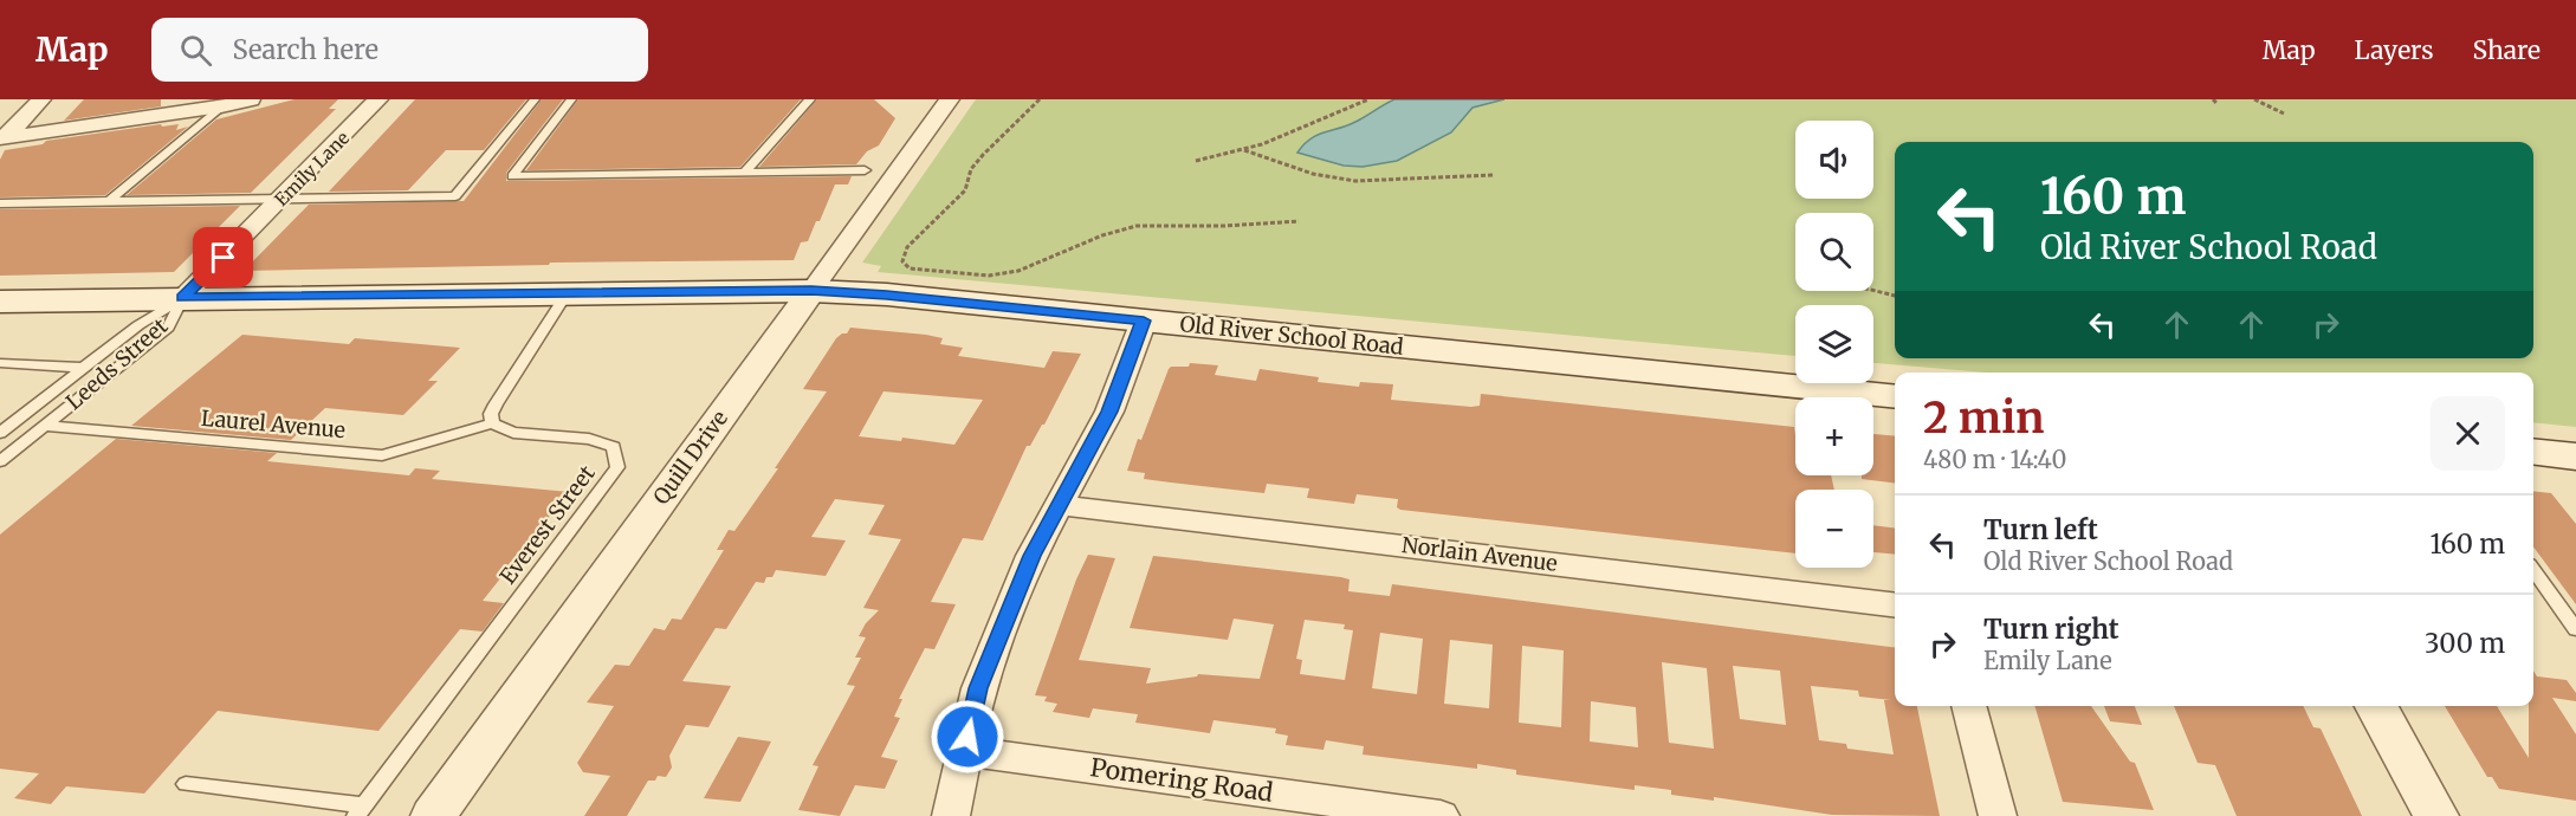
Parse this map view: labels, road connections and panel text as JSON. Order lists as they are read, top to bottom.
{
  "streets": {
    "main road": ["Old River School Road"],
    "street": [
      "Emily Lane",
      "Quill Drive",
      "Norlain Avenue",
      "Pomering Road"
    ],
    "lane": ["Leeds Street", "Laurel Avenue", "Everest Street"]
  },
  "crossings": [
    ["Emily Lane", "Old River School Road"],
    ["Emily Lane", "Leeds Street"],
    ["Old River School Road", "Leeds Street"],
    ["Old River School Road", "Quill Drive"],
    ["Leeds Street", "Laurel Avenue"],
    ["Laurel Avenue", "Everest Street"]
  ],
  "page": {
    "header": "Map",
    "search": "Search here",
    "nav": ["Map", "Layers", "Share"],
    "map_buttons": ["+", "−"],
    "turn": ["160 m", "Old River School Road"],
    "heading": ["2 min", "480 m · 14:40"],
    "list": [
      {
        "name": "Turn left",
        "note": "Old River School Road",
        "value": "160 m"
      },
      {
        "name": "Turn right",
        "note": "Emily Lane",
        "value": "300 m"
      }
    ]
  }
}
